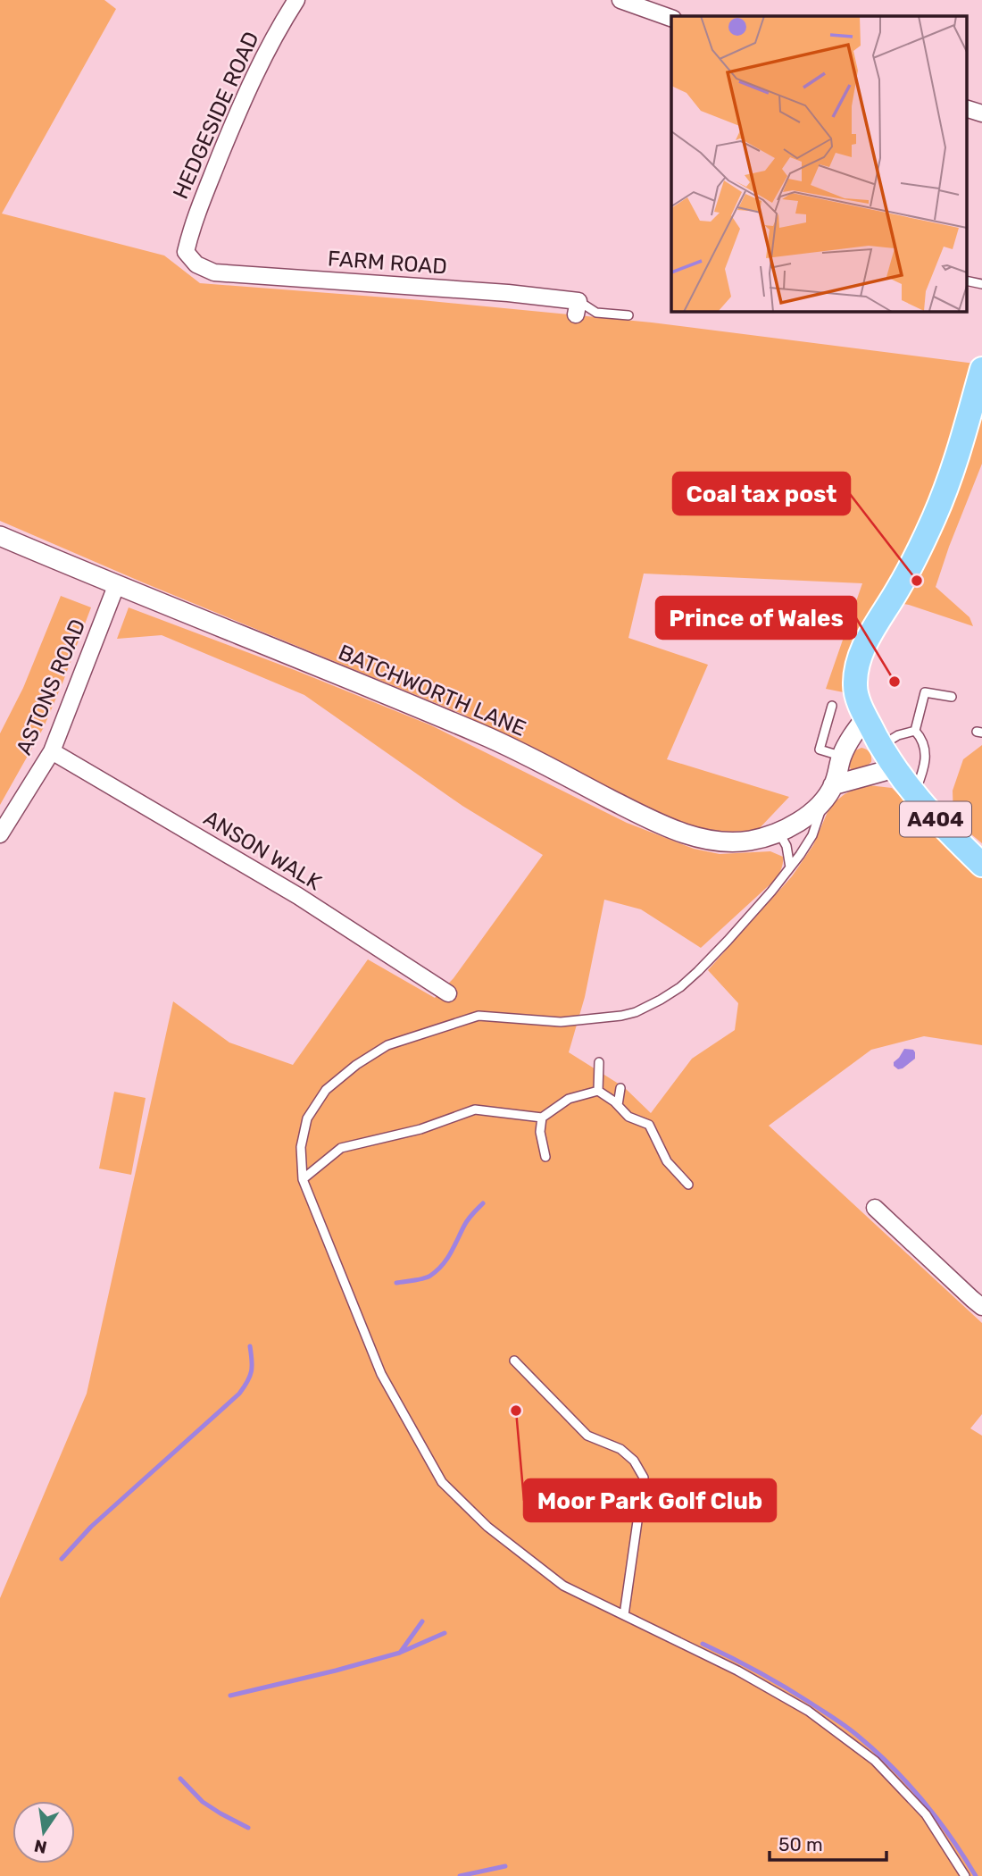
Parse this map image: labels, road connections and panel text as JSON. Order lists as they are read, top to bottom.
{
  "streets": {
    "main road": ["A404"],
    "street": [
      "HEDGESIDE ROAD",
      "FARM ROAD",
      "ASTONS ROAD",
      "BATCHWORTH LANE",
      "ANSON WALK"
    ]
  },
  "crossings": [
    ["HEDGESIDE ROAD", "FARM ROAD"],
    ["ASTONS ROAD", "BATCHWORTH LANE"],
    ["ASTONS ROAD", "ANSON WALK"],
    ["BATCHWORTH LANE", "A404"]
  ],
  "places": ["Coal tax post", "Prince of Wales", "Moor Park Golf Club"],
  "scale_bar": "50 m",
  "north": "bottom"
}
